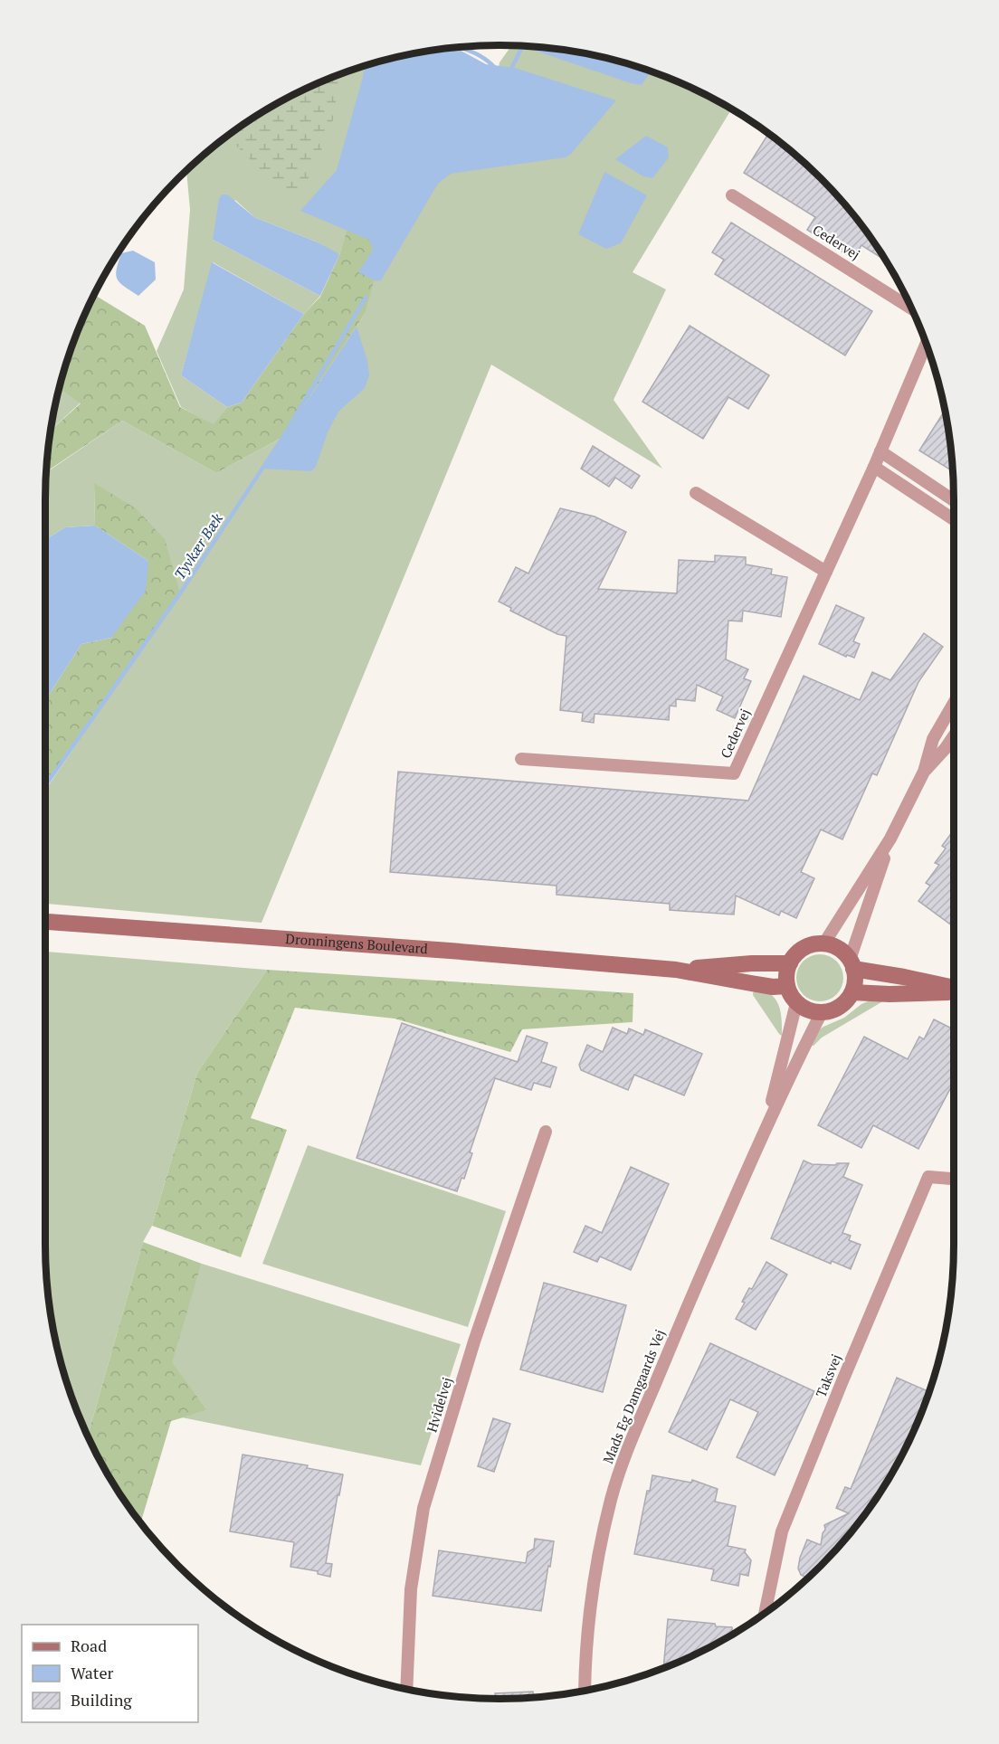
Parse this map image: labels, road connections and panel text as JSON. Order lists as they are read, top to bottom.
{
  "streets": {
    "main road": ["Dronningens Boulevard"],
    "street": [
      "Cedervej",
      "Taksvej",
      "Mads Eg Damgaards Vej",
      "Hvidelvej"
    ]
  },
  "crossings": [
    ["Dronningens Boulevard", "Mads Eg Damgaards Vej"]
  ],
  "water": ["Tyvkær Bæk"],
  "legend": ["Road", "Water", "Building"]
}
